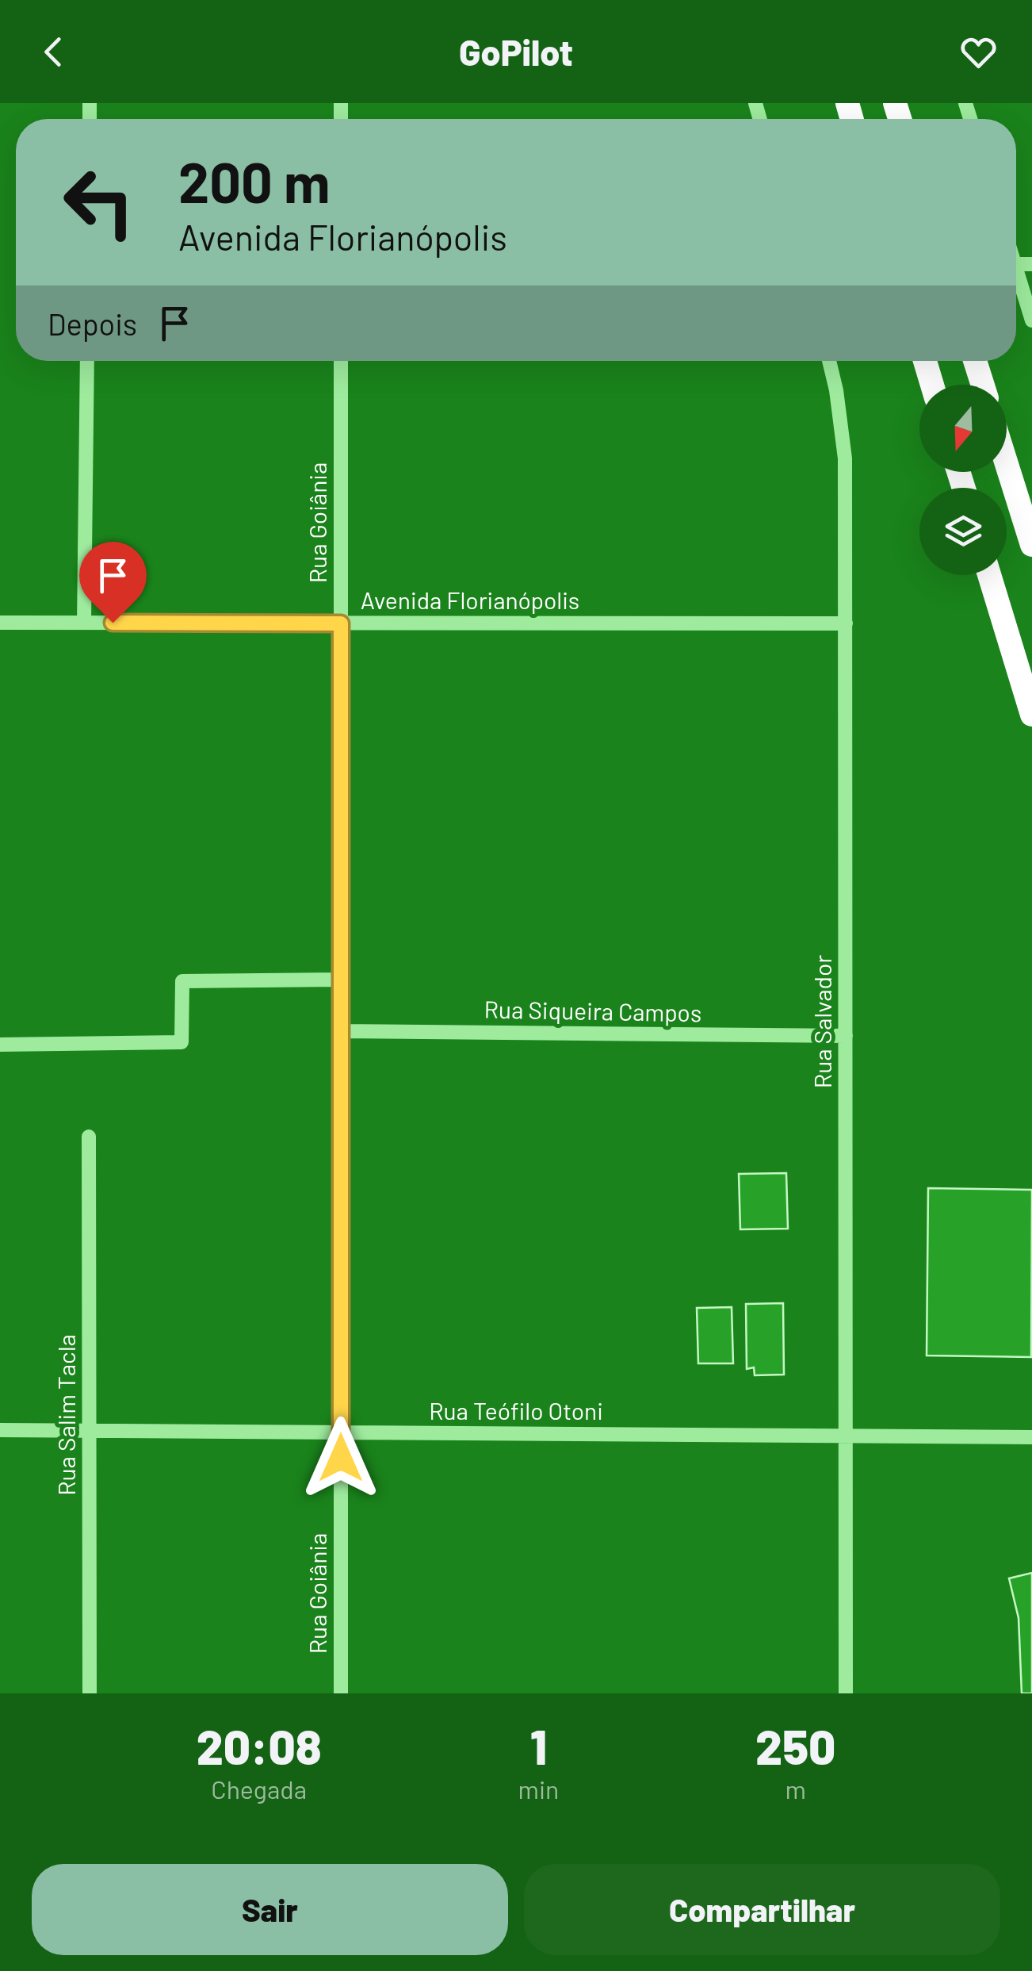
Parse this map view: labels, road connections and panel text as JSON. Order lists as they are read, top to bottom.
{
  "streets": {
    "street": [
      "Rua Goiânia",
      "Avenida Florianópolis",
      "Rua Siqueira Campos",
      "Rua Salvador",
      "Rua Teófilo Otoni",
      "Rua Salim Tacla"
    ]
  },
  "crossings": [
    ["Rua Goiânia", "Avenida Florianópolis"],
    ["Rua Goiânia", "Rua Siqueira Campos"],
    ["Rua Goiânia", "Rua Teófilo Otoni"],
    ["Avenida Florianópolis", "Rua Salvador"],
    ["Rua Siqueira Campos", "Rua Salvador"],
    ["Rua Salvador", "Rua Teófilo Otoni"],
    ["Rua Teófilo Otoni", "Rua Salim Tacla"]
  ],
  "north": "bottom",
  "page": {
    "header": "GoPilot",
    "turn": ["200 m", "Avenida Florianópolis"],
    "then": "Depois",
    "eta": [
      "20:08",
      "Chegada",
      "1",
      "min",
      "250",
      "m"
    ],
    "buttons": ["Sair", "Compartilhar"]
  }
}
